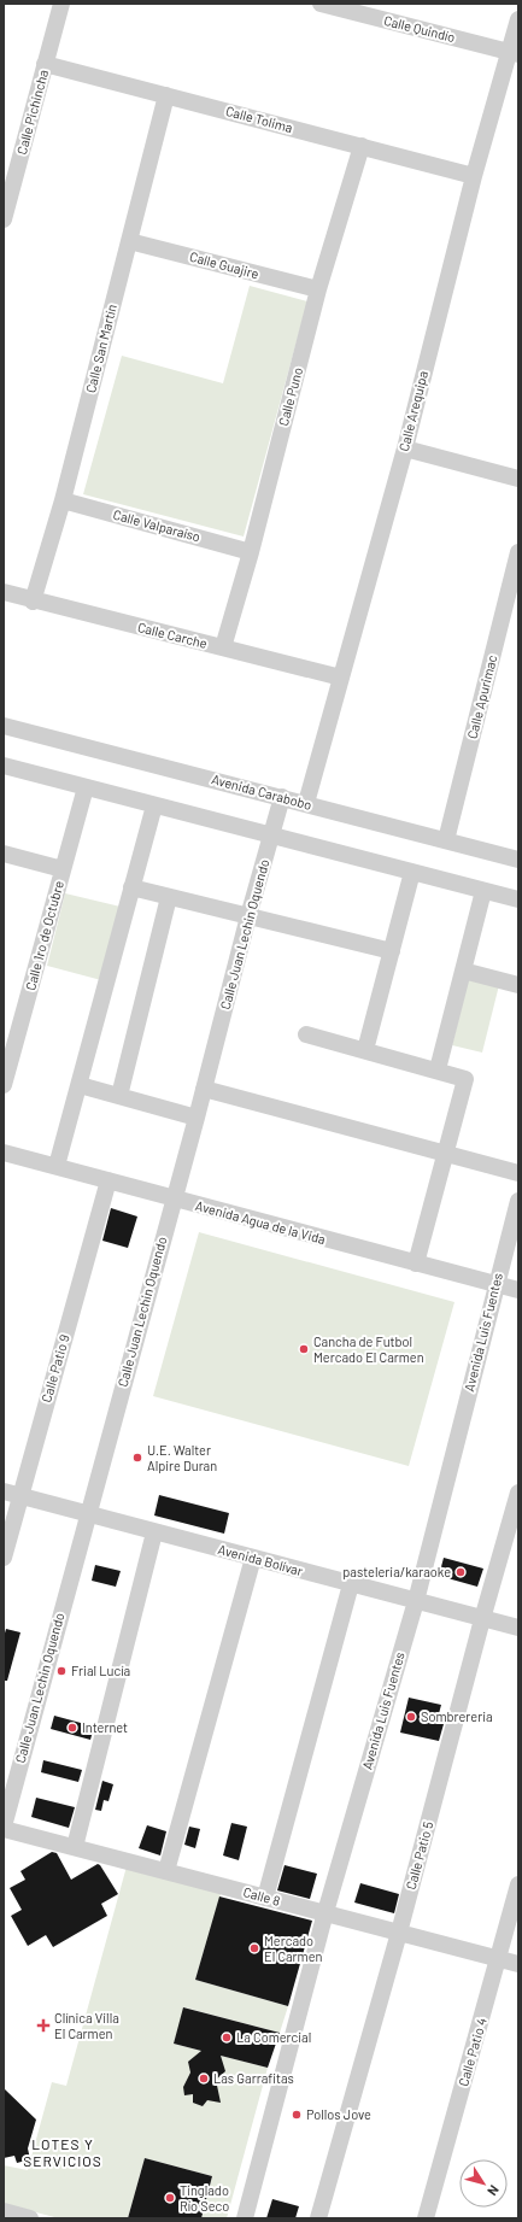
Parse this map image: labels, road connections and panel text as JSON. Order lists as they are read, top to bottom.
{
  "streets": {
    "street": [
      "Calle Quindío",
      "Calle Pichincha",
      "Calle Tolima",
      "Calle Guajire",
      "Calle San Martín",
      "Calle Puno",
      "Calle Arequipa",
      "Calle Valparaíso",
      "Calle Carche",
      "Calle Apurimac",
      "Avenida Carabobo",
      "Calle Juan Lechin Oquendo",
      "Calle 1ro de Octubre",
      "Avenida Agua de la Vida",
      "Avenida Luis Fuentes",
      "Calle Patio 9",
      "Avenida Bolívar",
      "Calle Patio 5",
      "Calle 8",
      "Calle Patio 4"
    ]
  },
  "crossings": [
    ["Calle Quindío", "Calle Arequipa"],
    ["Calle Pichincha", "Calle Tolima"],
    ["Calle Tolima", "Calle San Martín"],
    ["Calle Tolima", "Calle Puno"],
    ["Calle Tolima", "Calle Arequipa"],
    ["Calle Guajire", "Calle San Martín"],
    ["Calle Guajire", "Calle Puno"],
    ["Calle San Martín", "Calle Valparaíso"],
    ["Calle San Martín", "Calle Carche"],
    ["Calle Puno", "Calle Valparaíso"],
    ["Calle Puno", "Calle Carche"],
    ["Calle Arequipa", "Calle Carche"],
    ["Calle Arequipa", "Avenida Carabobo"],
    ["Calle Apurimac", "Avenida Carabobo"],
    ["Avenida Carabobo", "Calle Juan Lechin Oquendo"],
    ["Calle Juan Lechin Oquendo", "Avenida Agua de la Vida"],
    ["Calle Juan Lechin Oquendo", "Avenida Bolívar"],
    ["Calle Juan Lechin Oquendo", "Calle 8"],
    ["Avenida Agua de la Vida", "Avenida Luis Fuentes"],
    ["Avenida Agua de la Vida", "Calle Patio 9"],
    ["Avenida Luis Fuentes", "Avenida Bolívar"],
    ["Avenida Luis Fuentes", "Calle 8"],
    ["Calle Patio 9", "Avenida Bolívar"],
    ["Avenida Bolívar", "Calle Patio 5"],
    ["Calle Patio 5", "Calle 8"],
    ["Calle 8", "Calle Patio 4"]
  ],
  "districts": ["LOTES Y SERVICIOS"],
  "places": {
    "other": [
      "Cancha de Futbol Mercado El Carmen",
      "U.E. Walter Alpire Duran",
      "pasteleria/karaoke",
      "Frial Lucía",
      "Sombrereria",
      "Internet",
      "Mercado El Carmen",
      "La Comercial",
      "Las Garrafitas",
      "Pollos Jove",
      "Tinglado Río Seco"
    ],
    "health": ["Clínica Villa El Carmen"]
  },
  "north": "bottom right"
}
